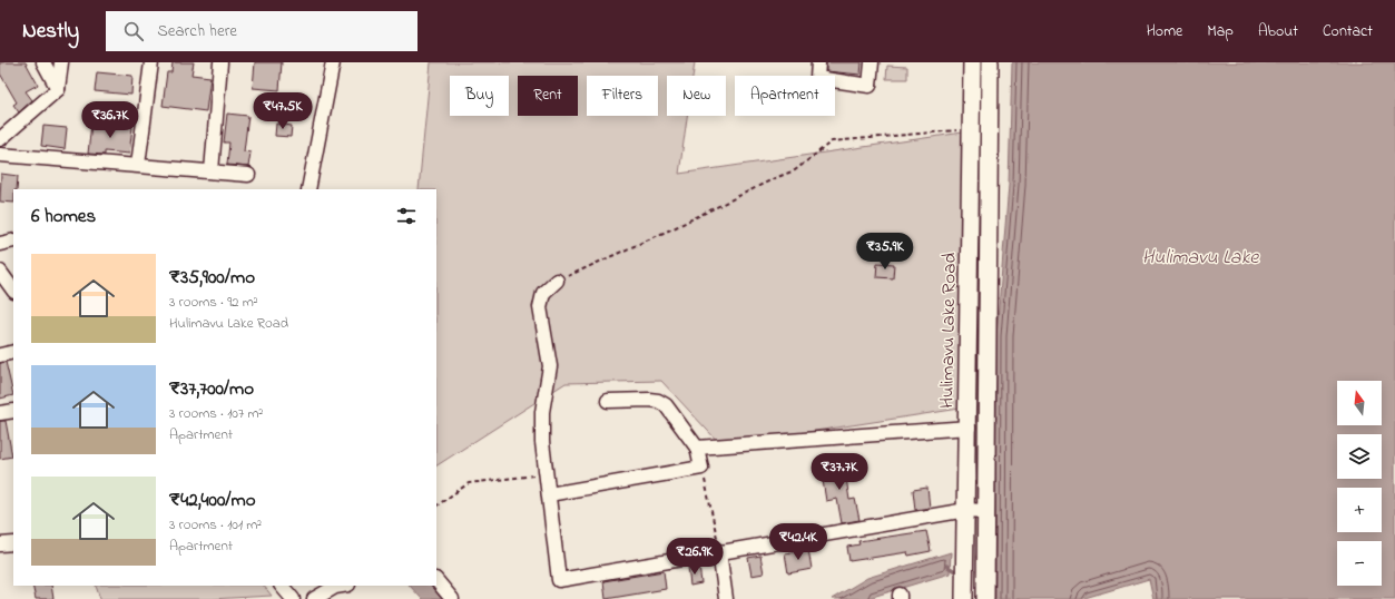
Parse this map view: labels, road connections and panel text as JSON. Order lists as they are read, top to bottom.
{
  "streets": {
    "main road": ["Hulimavu Lake Road"]
  },
  "water": ["Hulimavu Lake"],
  "north": "top",
  "page": {
    "header": "Nestly",
    "search": "Search here",
    "nav": [
      "Home",
      "Map",
      "About",
      "Contact"
    ],
    "chip": [
      "Buy",
      "Rent",
      "Filters",
      "New",
      "Apartment"
    ],
    "price": [
      "₹47.5K",
      "₹36.7K",
      "₹35.9K",
      "₹37.7K",
      "₹42.4K",
      "₹26.9K"
    ],
    "heading": "6 homes",
    "list": [
      {
        "name": "₹35,900/mo",
        "note": "3 rooms · 92 m² · Hulimavu Lake Road"
      },
      {
        "name": "₹37,700/mo",
        "note": "3 rooms · 107 m² · Apartment"
      },
      {
        "name": "₹42,400/mo",
        "note": "3 rooms · 101 m² · Apartment"
      }
    ],
    "map_buttons": ["+", "−"]
  }
}
